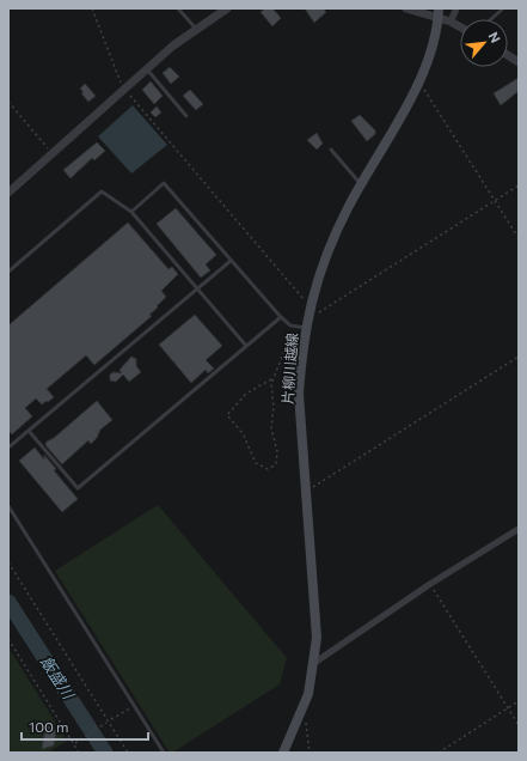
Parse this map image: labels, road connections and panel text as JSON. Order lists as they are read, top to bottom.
{
  "streets": {
    "main road": ["片柳川越線"]
  },
  "water": ["飯盛川"],
  "scale_bar": "100 m",
  "north": "top right"
}
